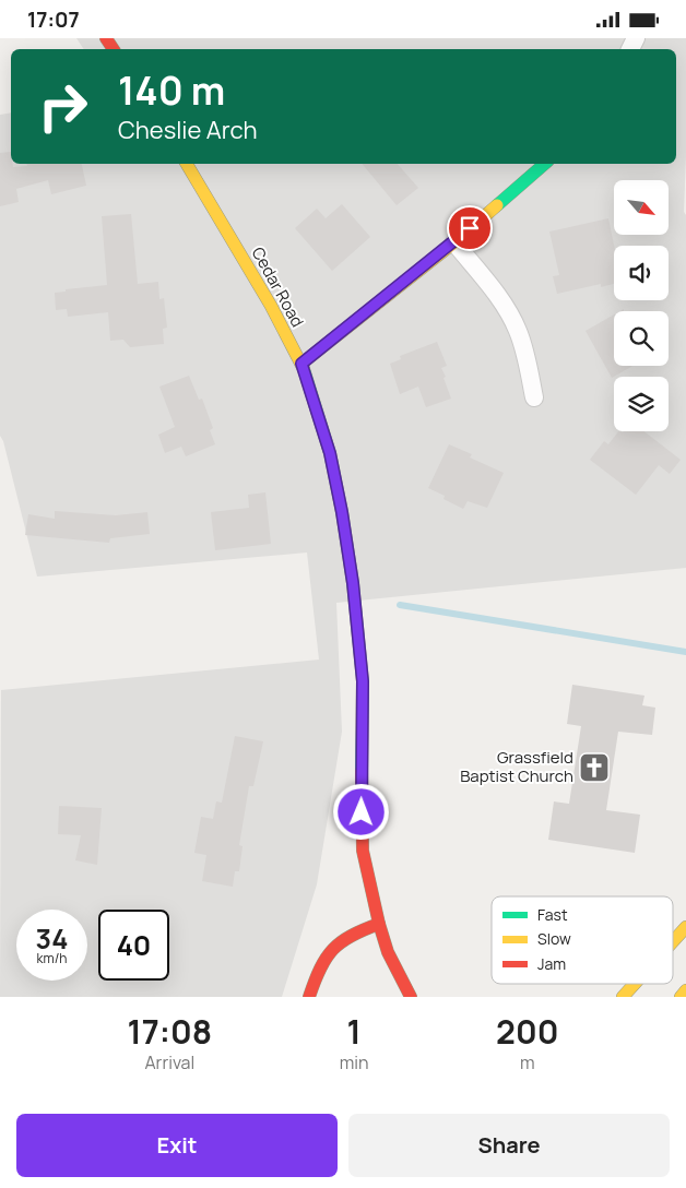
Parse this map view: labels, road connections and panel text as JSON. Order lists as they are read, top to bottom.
{
  "streets": {
    "street": ["Cedar Road"]
  },
  "places": {
    "church": ["Grassfield Baptist Church"]
  },
  "legend": ["Fast", "Slow", "Jam"],
  "north": "bottom right",
  "page": {
    "status": "17:07",
    "turn": ["140 m", "Cheslie Arch"],
    "speed": "34 km/h",
    "limit": "40",
    "eta": [
      "17:08",
      "Arrival",
      "1",
      "min",
      "200",
      "m"
    ],
    "buttons": ["Exit", "Share"]
  }
}
